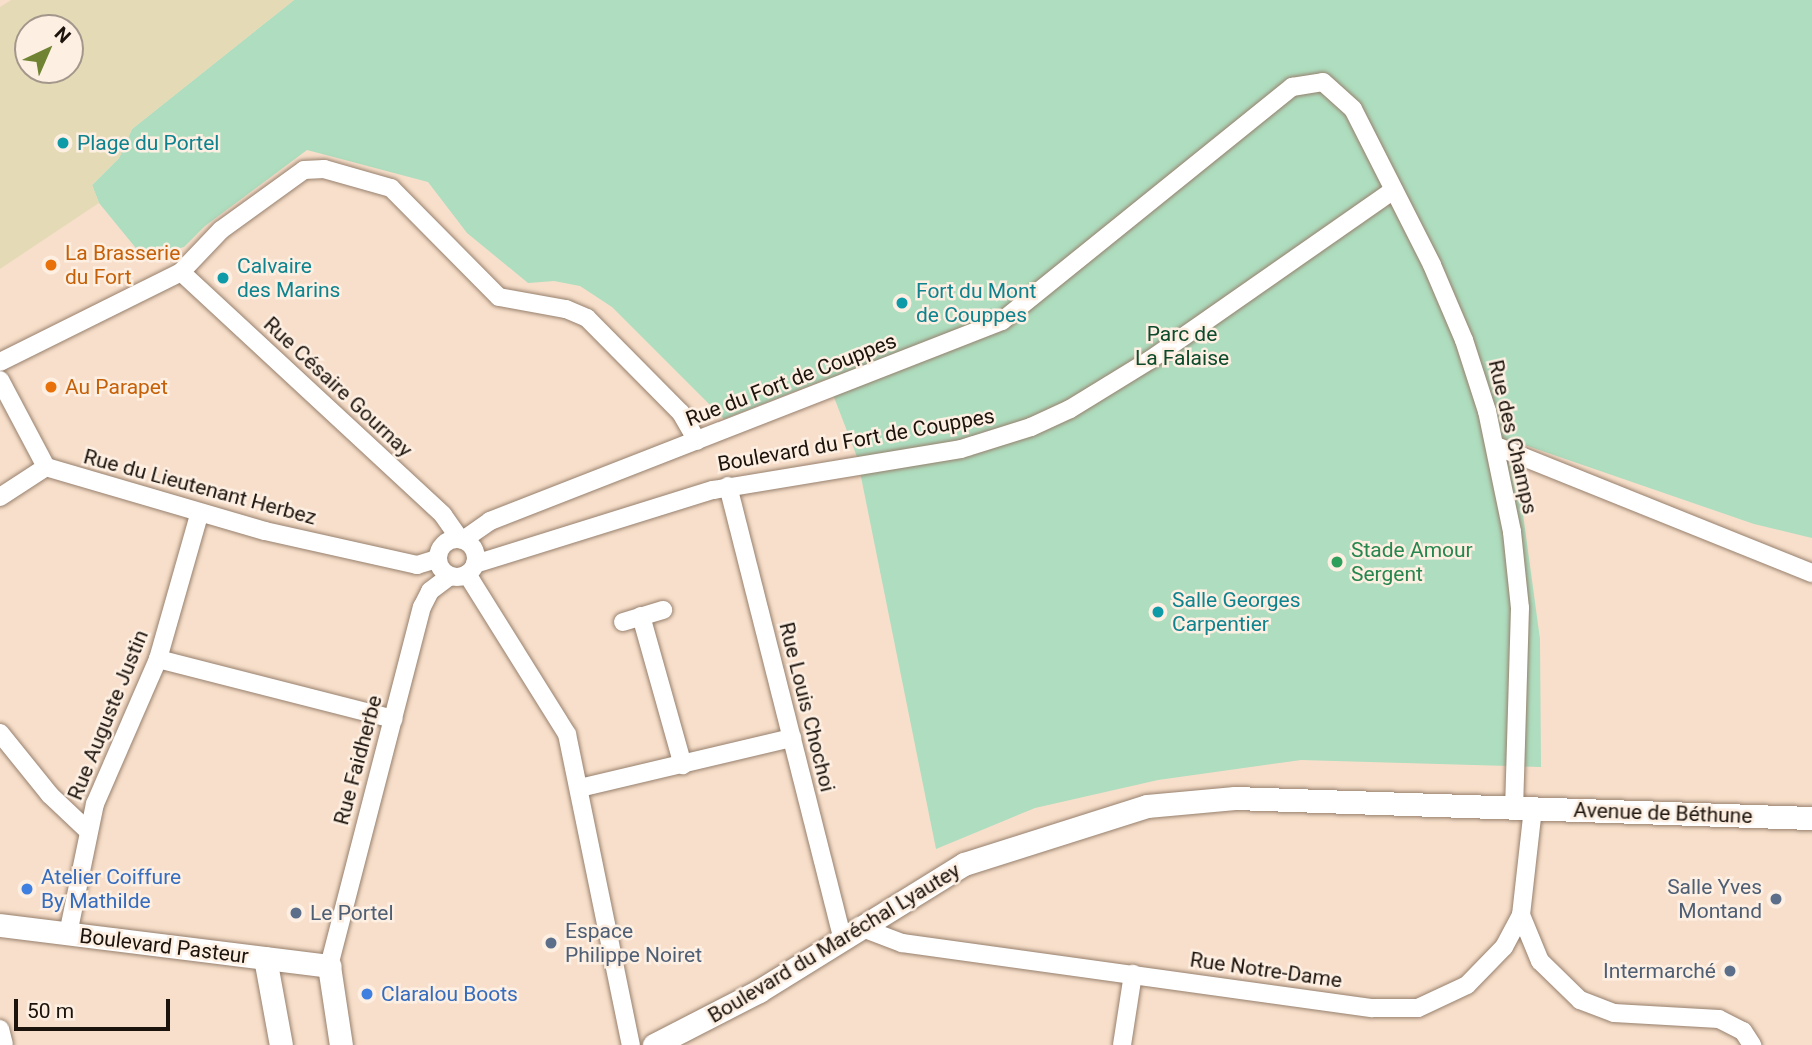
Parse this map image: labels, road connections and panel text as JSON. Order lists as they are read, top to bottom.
{
  "streets": {
    "street": [
      "Rue du Fort de Couppes",
      "Rue Césaire Gournay",
      "Rue des Champs",
      "Boulevard du Fort de Couppes",
      "Rue du Lieutenant Herbez",
      "Rue Louis Chochoi",
      "Rue Auguste Justin",
      "Rue Faidherbe",
      "Avenue de Béthune",
      "Boulevard du Maréchal Lyautey",
      "Boulevard Pasteur",
      "Rue Notre-Dame"
    ]
  },
  "crossings": [
    ["Rue du Fort de Couppes", "Rue Césaire Gournay"],
    ["Rue du Fort de Couppes", "Rue des Champs"],
    ["Rue du Fort de Couppes", "Rue du Lieutenant Herbez"],
    ["Rue Césaire Gournay", "Boulevard du Fort de Couppes"],
    ["Rue Césaire Gournay", "Rue Faidherbe"],
    ["Rue des Champs", "Boulevard du Fort de Couppes"],
    ["Rue des Champs", "Avenue de Béthune"],
    ["Rue des Champs", "Boulevard du Maréchal Lyautey"],
    ["Rue des Champs", "Rue Notre-Dame"],
    ["Boulevard du Fort de Couppes", "Rue Louis Chochoi"],
    ["Boulevard du Fort de Couppes", "Rue Faidherbe"],
    ["Rue du Lieutenant Herbez", "Rue Auguste Justin"],
    ["Rue Louis Chochoi", "Boulevard du Maréchal Lyautey"],
    ["Rue Louis Chochoi", "Rue Notre-Dame"],
    ["Rue Auguste Justin", "Boulevard Pasteur"],
    ["Rue Faidherbe", "Boulevard Pasteur"],
    ["Avenue de Béthune", "Boulevard du Maréchal Lyautey"],
    ["Avenue de Béthune", "Rue Notre-Dame"],
    ["Boulevard du Maréchal Lyautey", "Rue Notre-Dame"]
  ],
  "parks": ["Parc de La Falaise"],
  "places": [
    "Plage du Portel",
    "La Brasserie du Fort",
    "Calvaire des Marins",
    "Fort du Mont de Couppes",
    "Au Parapet",
    "Stade Amour Sergent",
    "Salle Georges Carpentier",
    "Atelier Coiffure By Mathilde",
    "Salle Yves Montand",
    "Le Portel",
    "Espace Philippe Noiret",
    "Intermarché",
    "Claralou Boots"
  ],
  "scale_bar": "50 m",
  "north": "top right"
}
